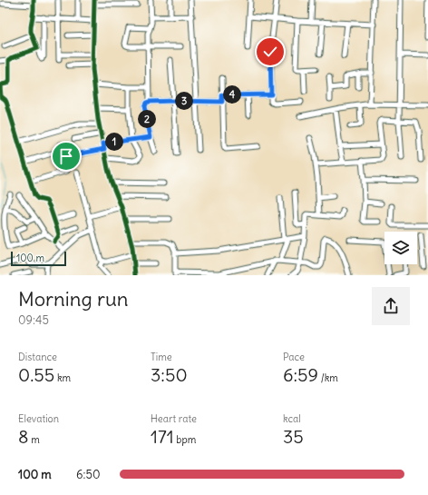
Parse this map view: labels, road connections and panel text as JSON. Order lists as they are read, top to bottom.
{
  "scale_bar": "100 m",
  "page": {
    "pins": [
      "4",
      "3",
      "2",
      "1"
    ],
    "scale": "100 m",
    "heading": ["Morning run", "09:45"],
    "stats": [
      ["Distance", "0.55 km"],
      ["Time", "3:50"],
      ["Pace", "6:59 /km"],
      ["Elevation", "8 m"],
      ["Heart rate", "171 bpm"],
      ["kcal", "35"]
    ],
    "list": [
      {
        "name": "100 m",
        "note": "6:50"
      }
    ]
  }
}
